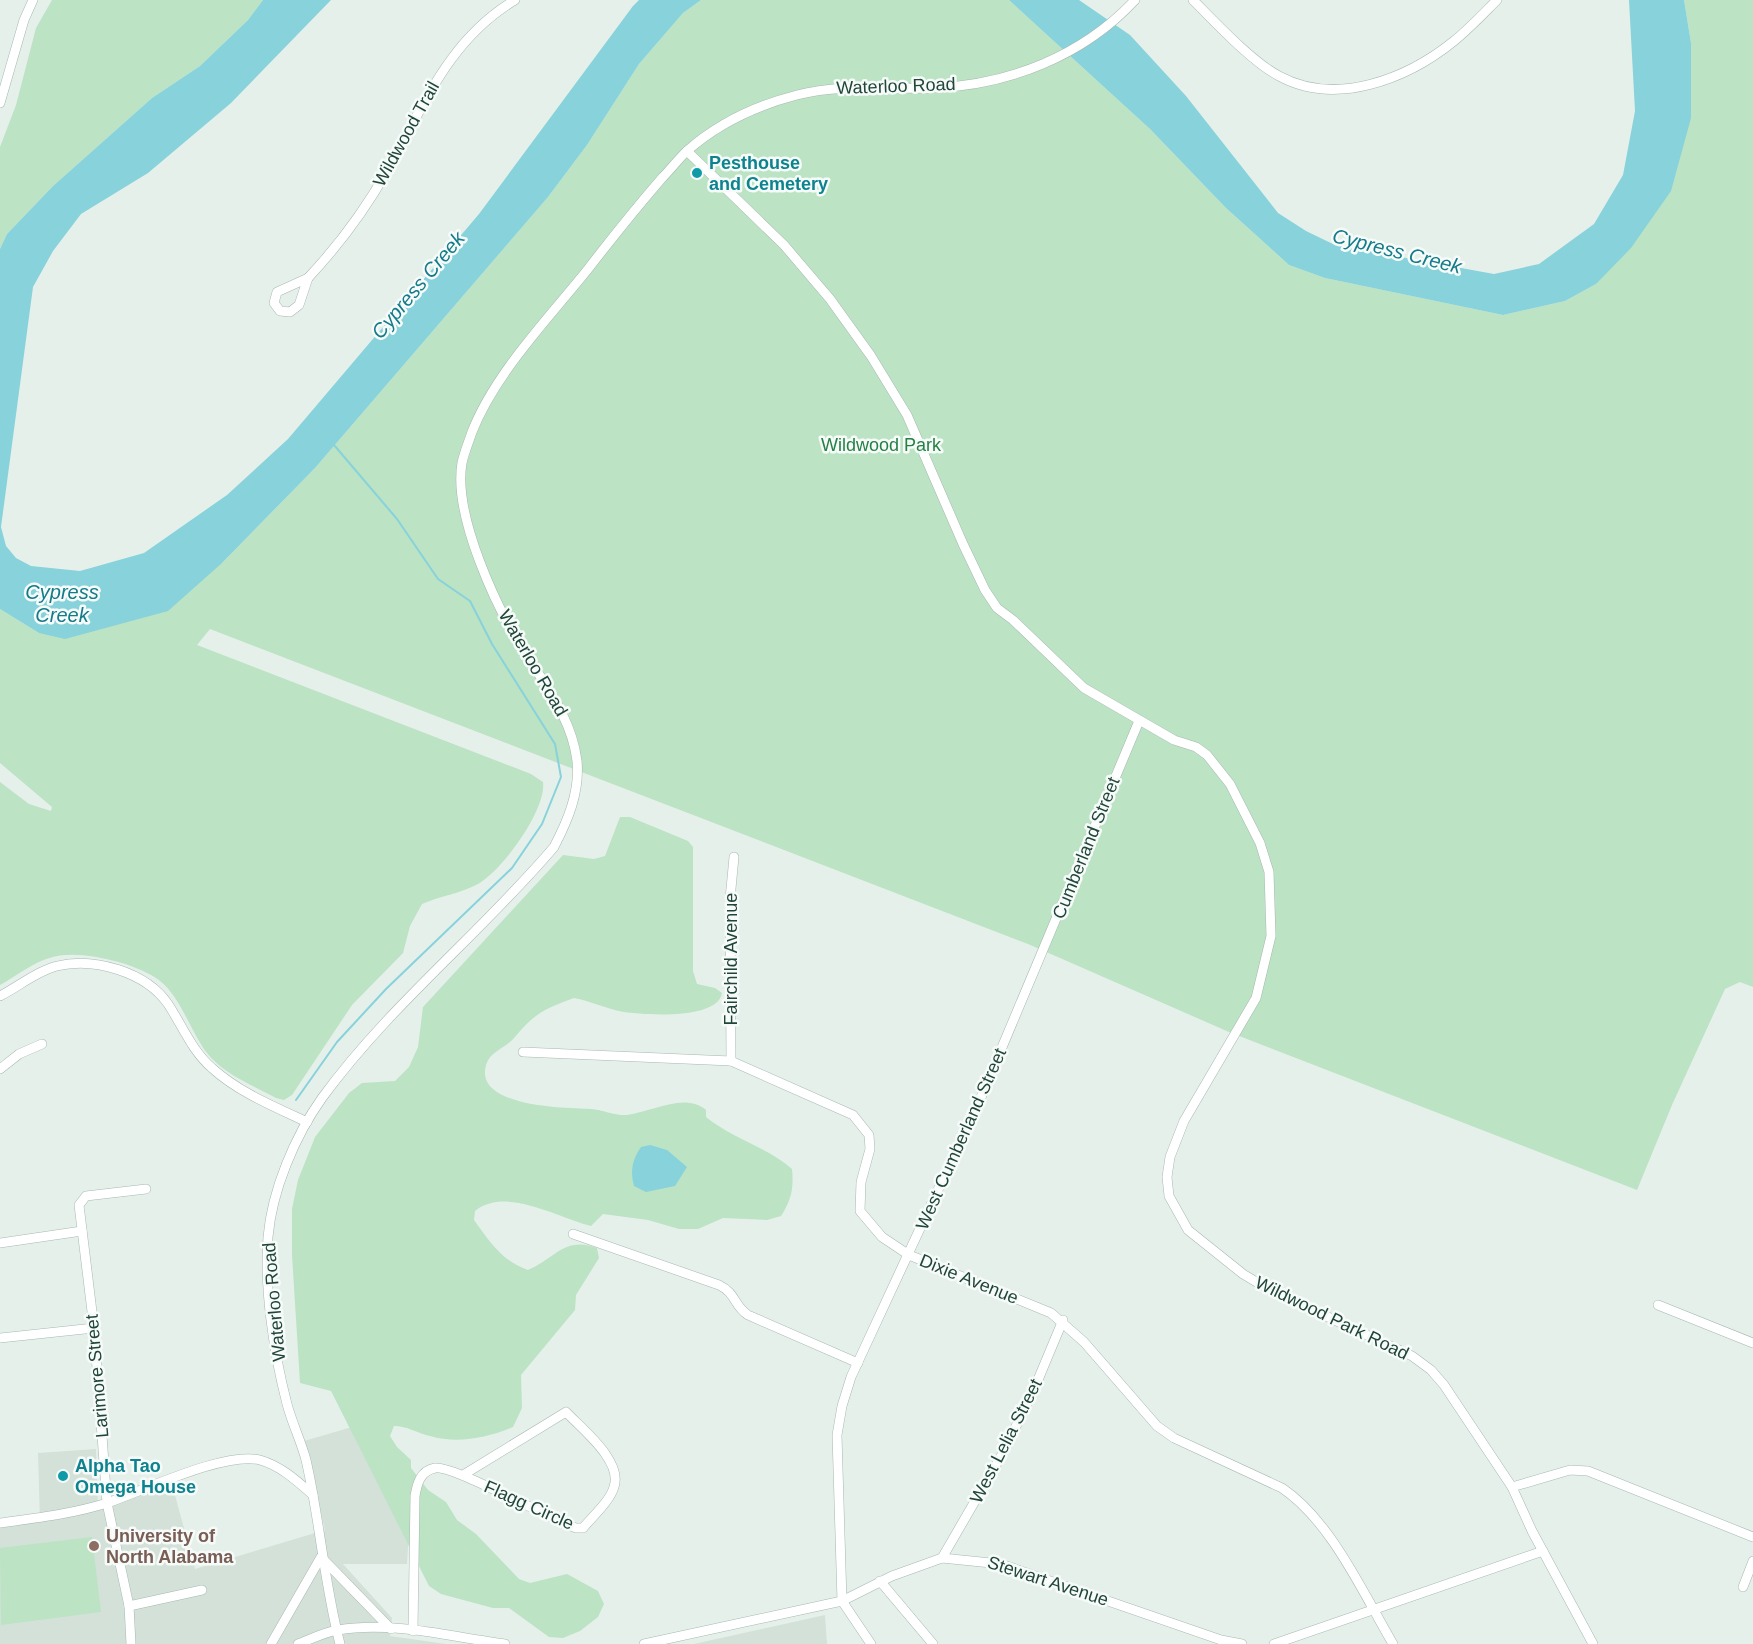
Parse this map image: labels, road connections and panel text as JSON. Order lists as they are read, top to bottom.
{
  "streets": {
    "street": [
      "Waterloo Road",
      "Wildwood Trail",
      "Cumberland Street",
      "Fairchild Avenue",
      "West Cumberland Street",
      "Dixie Avenue",
      "Wildwood Park Road",
      "Larimore Street",
      "West Lelia Street",
      "Flagg Circle",
      "Stewart Avenue"
    ]
  },
  "crossings": [
    ["Waterloo Road", "Wildwood Park Road"],
    ["Cumberland Street", "West Cumberland Street"],
    ["Cumberland Street", "Wildwood Park Road"],
    ["Fairchild Avenue", "Dixie Avenue"],
    ["West Cumberland Street", "Dixie Avenue"],
    ["West Cumberland Street", "Stewart Avenue"],
    ["Dixie Avenue", "West Lelia Street"],
    ["West Lelia Street", "Stewart Avenue"]
  ],
  "water": ["Cypress Creek"],
  "parks": ["Wildwood Park"],
  "places": ["Pesthouse and Cemetery", "Alpha Tao Omega House", "University of North Alabama"]
}
